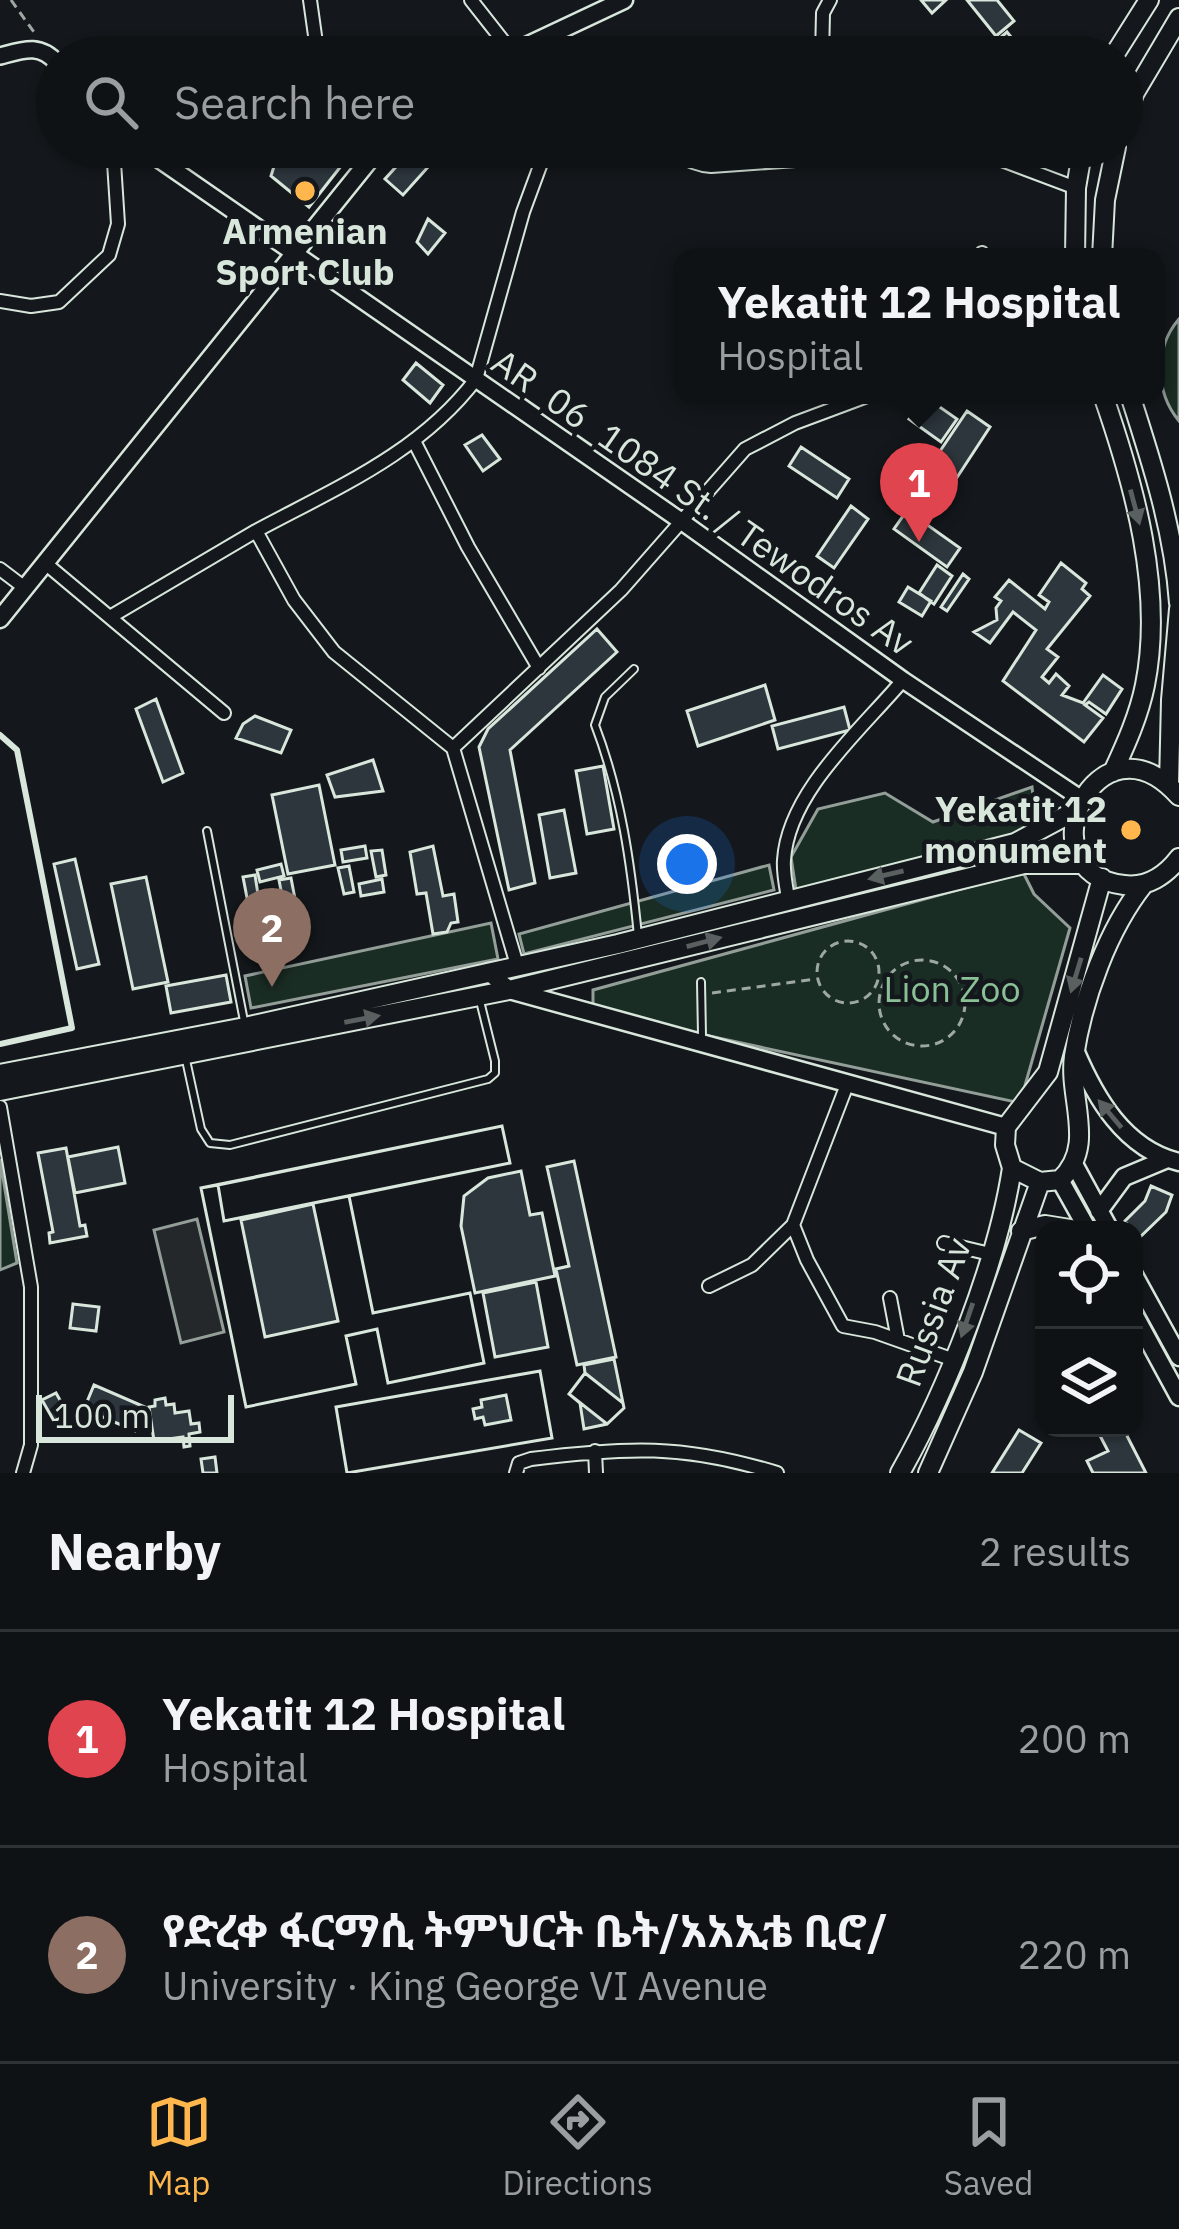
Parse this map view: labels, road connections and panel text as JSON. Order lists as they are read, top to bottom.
{
  "streets": {
    "main road": ["Russia Av"],
    "street": ["AR_06_1084 St. / Tewodros Av"]
  },
  "parks": ["Lion Zoo"],
  "places": ["Armenian Sport Club", "Yekatit 12 monument"],
  "scale_bar": "100 m",
  "page": {
    "search": "Search here",
    "popup": ["Yekatit 12 Hospital", "Hospital"],
    "pins": ["1", "2"],
    "scale": "100 m",
    "heading": ["Nearby", "2 results"],
    "list": [
      {
        "mark": "1",
        "name": "Yekatit 12 Hospital",
        "note": "Hospital",
        "value": "200 m"
      },
      {
        "mark": "2",
        "name": "የድረቀ ፋርማሲ ትምህርት ቤት/አአኢቴ ቢሮ/",
        "note": "University · King George VI Avenue",
        "value": "220 m"
      }
    ],
    "nav": ["Map", "Directions", "Saved"]
  }
}
